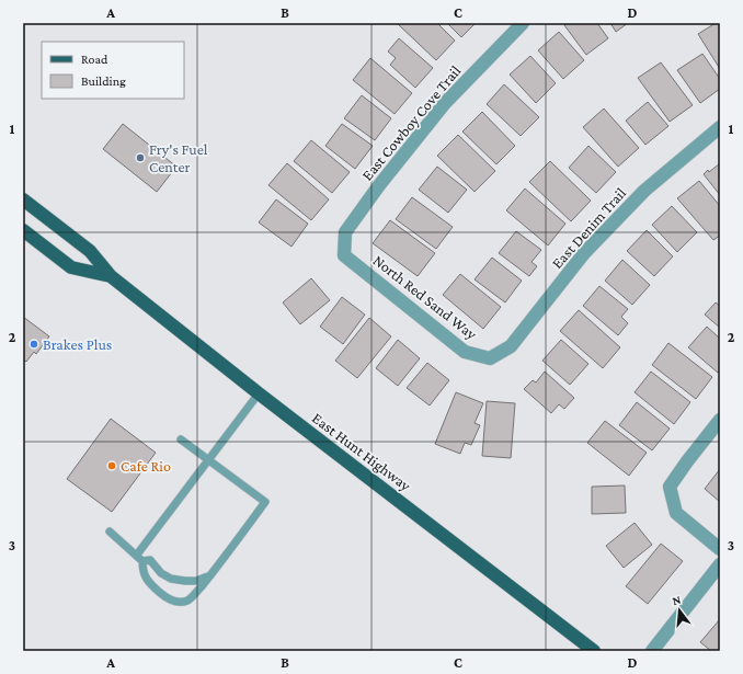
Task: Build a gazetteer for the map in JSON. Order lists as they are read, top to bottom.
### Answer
{
  "streets": {
    "main road": ["East Hunt Highway"],
    "street": ["East Cowboy Cove Trail", "East Denim Trail", "North Red Sand Way"]
  },
  "crossings": [
    ["East Cowboy Cove Trail", "North Red Sand Way"],
    ["East Denim Trail", "North Red Sand Way"]
  ],
  "places": ["Fry's Fuel Center", "Brakes Plus", "Cafe Rio"],
  "legend": ["Road", "Building"],
  "north": "top",
  "grid": {
    "columns": [
      "A",
      "B",
      "C",
      "D"
    ],
    "rows": ["1", "2", "3"]
  }
}
